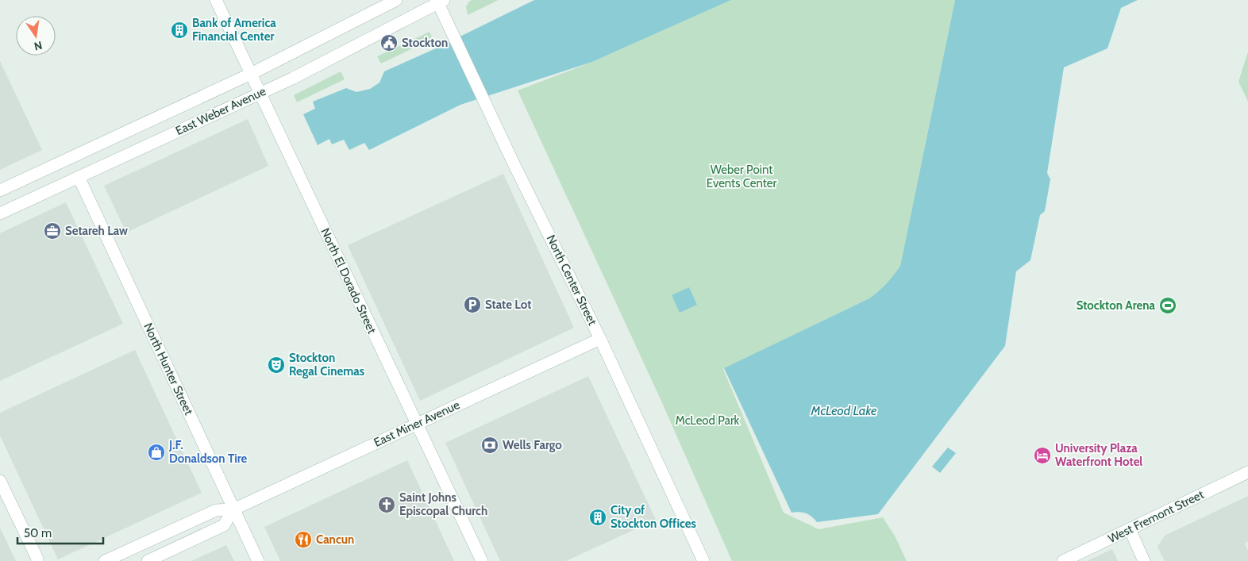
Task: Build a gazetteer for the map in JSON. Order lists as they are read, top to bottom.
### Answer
{
  "streets": {
    "main road": [
      "East Weber Avenue",
      "North Center Street",
      "North El Dorado Street",
      "North Hunter Street",
      "East Miner Avenue",
      "West Fremont Street"
    ]
  },
  "crossings": [
    ["East Weber Avenue", "North Center Street"],
    ["East Weber Avenue", "North El Dorado Street"],
    ["East Weber Avenue", "North Hunter Street"],
    ["North Center Street", "East Miner Avenue"],
    ["North El Dorado Street", "East Miner Avenue"],
    ["North Hunter Street", "East Miner Avenue"]
  ],
  "water": ["McLeod Lake"],
  "parks": ["Weber Point Events Center", "McLeod Park"],
  "places": {
    "building": ["Bank of America Financial Center", "City of Stockton Offices"],
    "public building": ["Stockton"],
    "office": ["Setareh Law"],
    "parking": ["State Lot"],
    "sports": ["Stockton Arena"],
    "theatre": ["Stockton Regal Cinemas"],
    "bank": ["Wells Fargo"],
    "shop": ["J.F. Donaldson Tire"],
    "hotel": ["University Plaza Waterfront Hotel"],
    "church": ["Saint Johns Episcopal Church"],
    "restaurant": ["Cancun"]
  },
  "scale_bar": "50 m",
  "north": "bottom"
}
